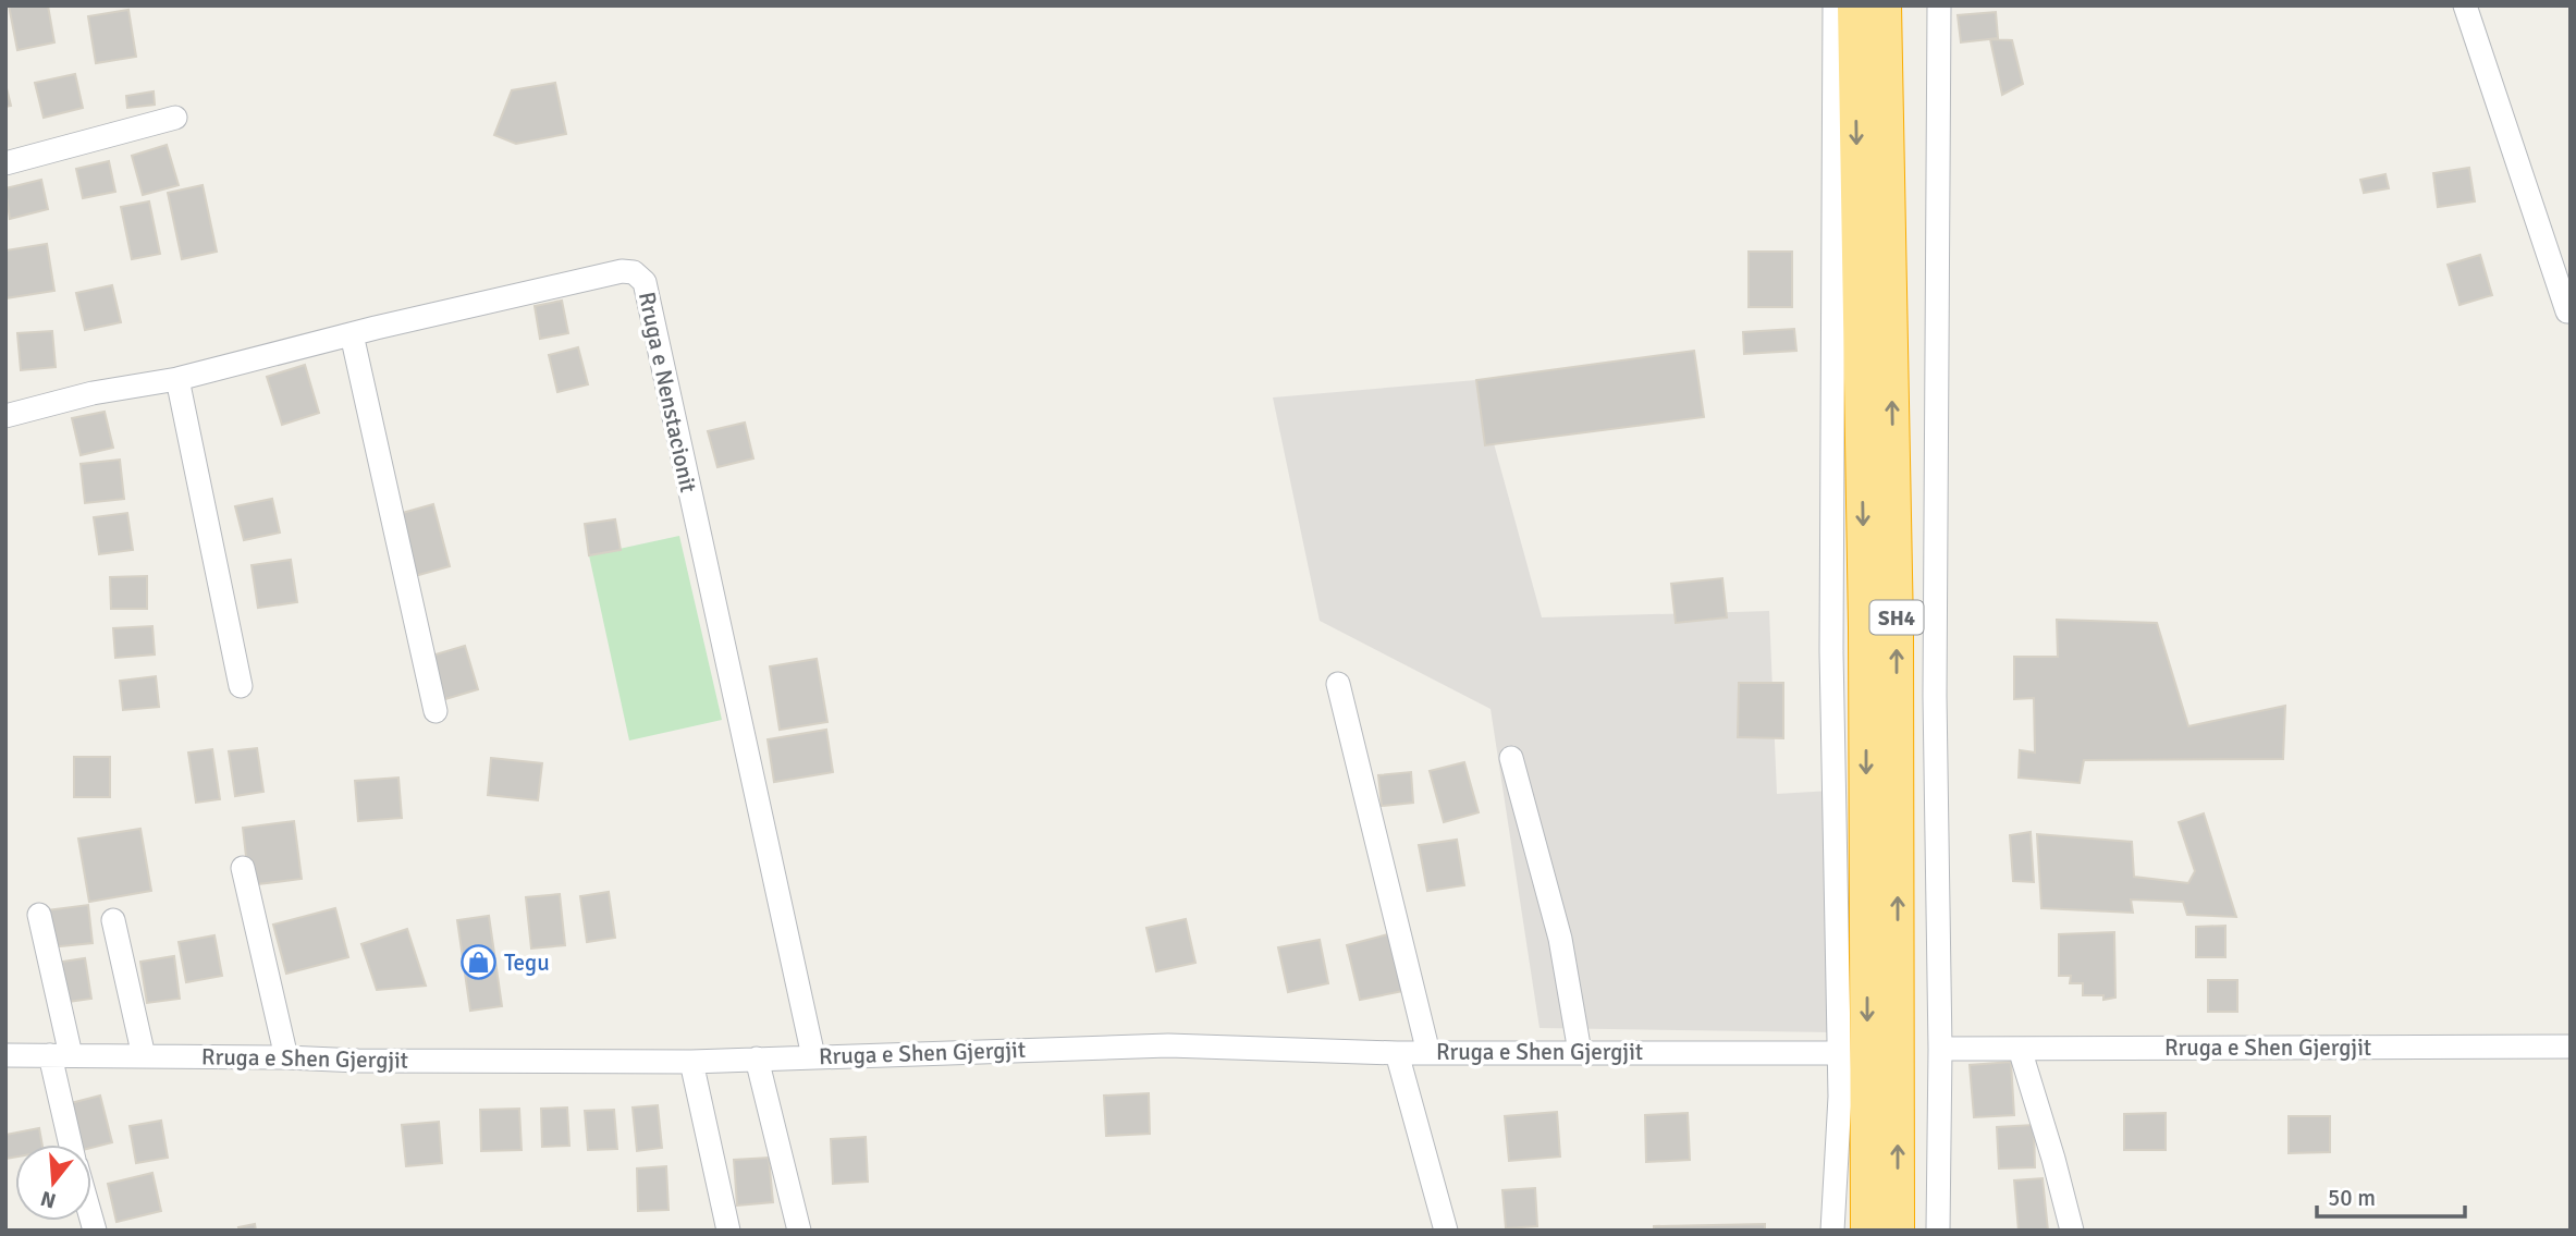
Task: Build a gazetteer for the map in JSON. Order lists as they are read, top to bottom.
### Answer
{
  "streets": {
    "highway": ["SH4"],
    "street": ["Rruga e Nenstacionit", "Rruga e Shen Gjergjit"]
  },
  "crossings": [
    ["Rruga e Nenstacionit", "Rruga e Shen Gjergjit"]
  ],
  "places": {
    "shop": ["Tegu"]
  },
  "scale_bar": "50 m",
  "north": "bottom"
}
